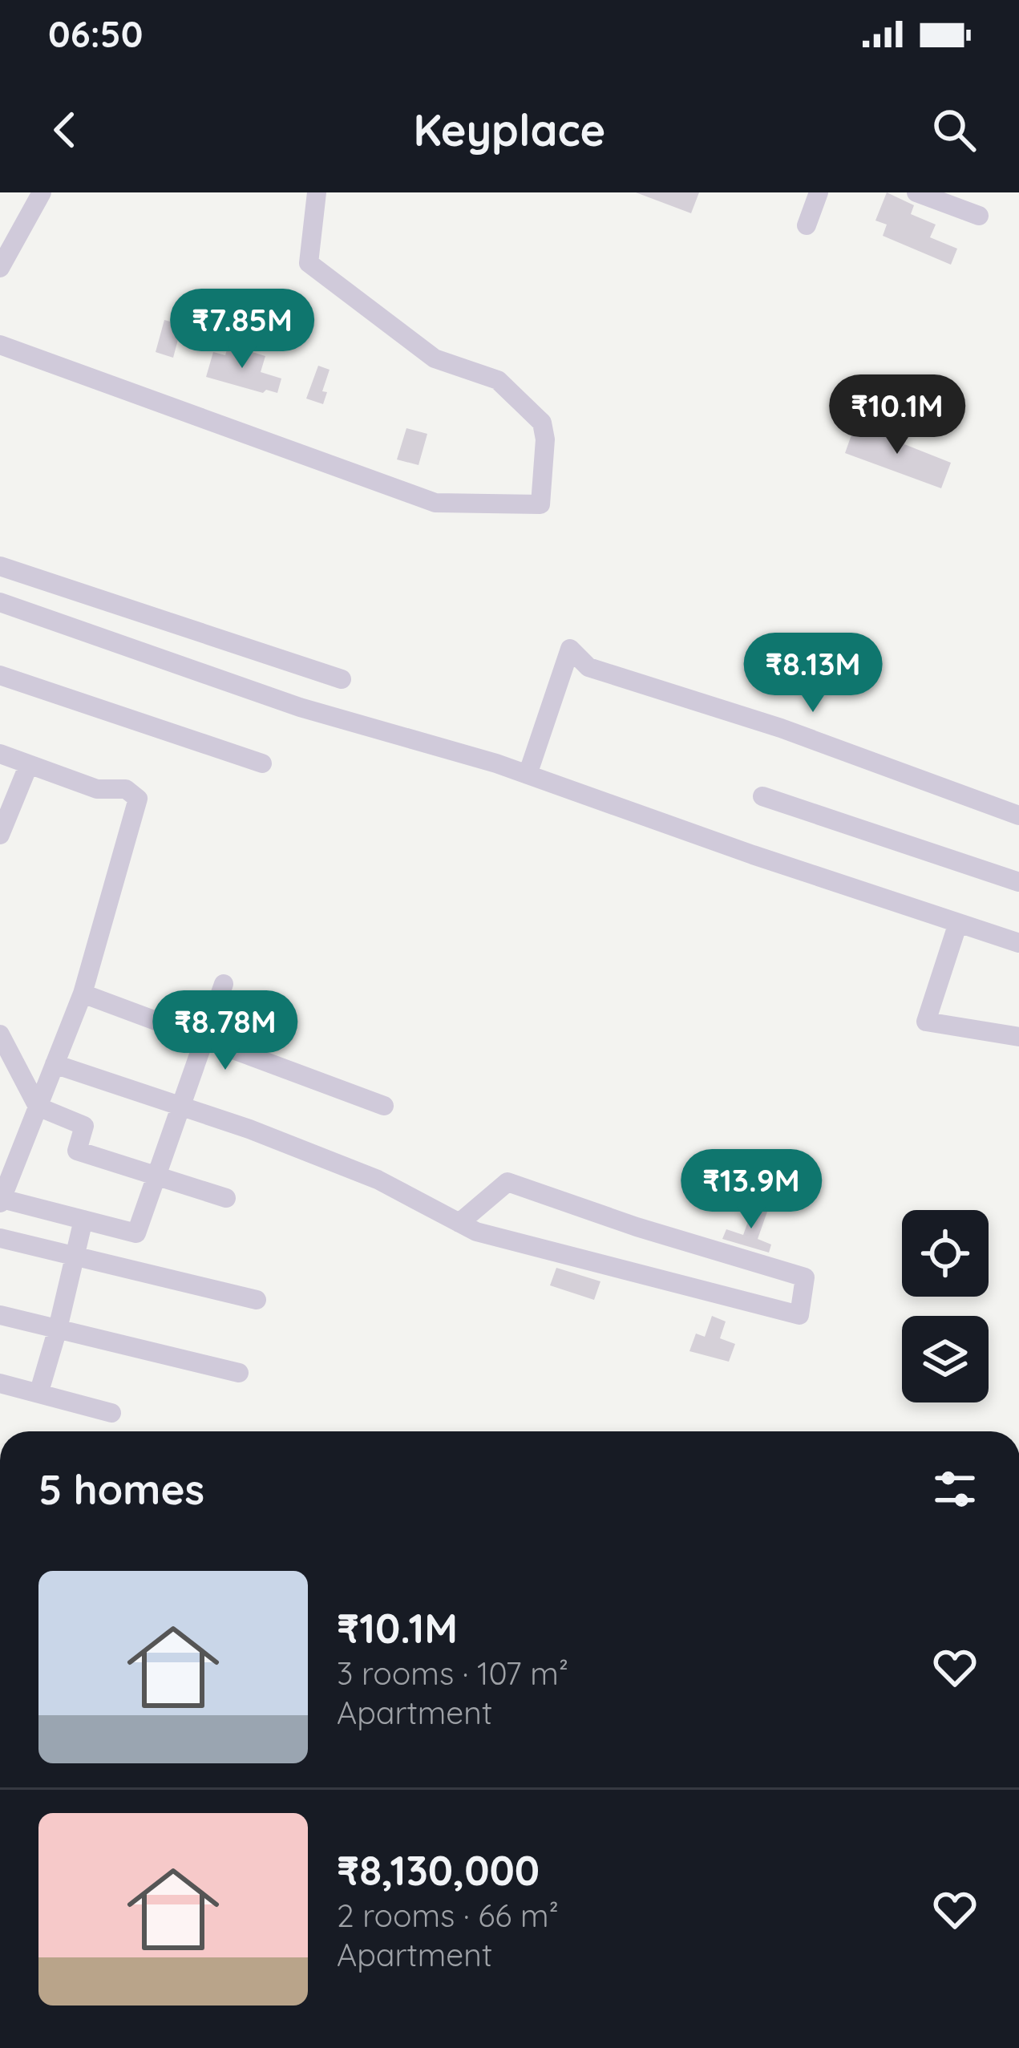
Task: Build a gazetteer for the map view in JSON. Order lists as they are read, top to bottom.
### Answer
{
  "page": {
    "status": "06:50",
    "header": "Keyplace",
    "price": [
      "₹7.85M",
      "₹10.1M",
      "₹8.13M",
      "₹8.78M",
      "₹13.9M"
    ],
    "heading": "5 homes",
    "list": [
      {
        "name": "₹10.1M",
        "note": "3 rooms · 107 m² · Apartment"
      },
      {
        "name": "₹8,130,000",
        "note": "2 rooms · 66 m² · Apartment"
      }
    ]
  }
}
